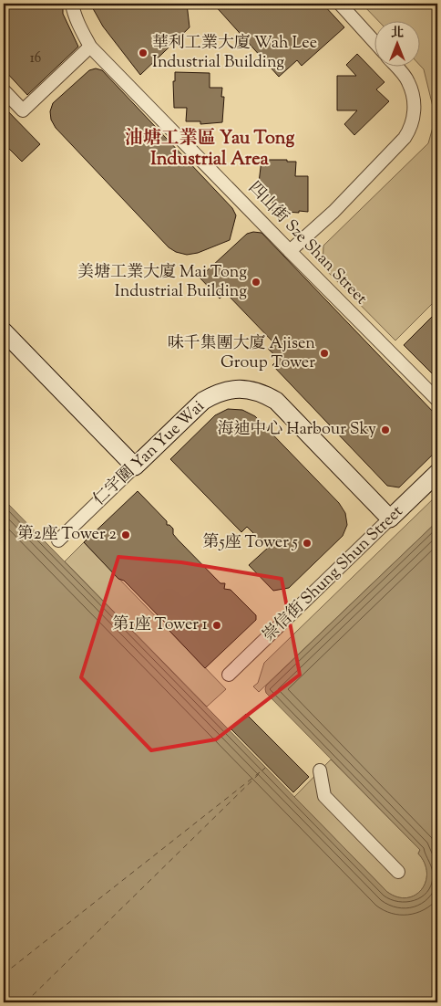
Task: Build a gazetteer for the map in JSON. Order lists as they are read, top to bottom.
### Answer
{
  "streets": {
    "street": ["四山街 Sze Shan Street", "仁宇圍 Yan Yue Wai", "崇信街 Shung Shun Street"]
  },
  "crossings": [
    ["仁宇圍 Yan Yue Wai", "崇信街 Shung Shun Street"]
  ],
  "districts": ["油塘工業區 Yau Tong Industrial Area"],
  "places": [
    "華利工業大廈 Wah Lee Industrial Building",
    "美塘工業大廈 Mai Tong Industrial Building",
    "味千集團大廈 Ajisen Group Tower",
    "海迪中心 Harbour Sky",
    "第2座 Tower 2",
    "第5座 Tower 5",
    "第1座 Tower 1"
  ],
  "house_numbers": ["16"],
  "north": "top"
}
